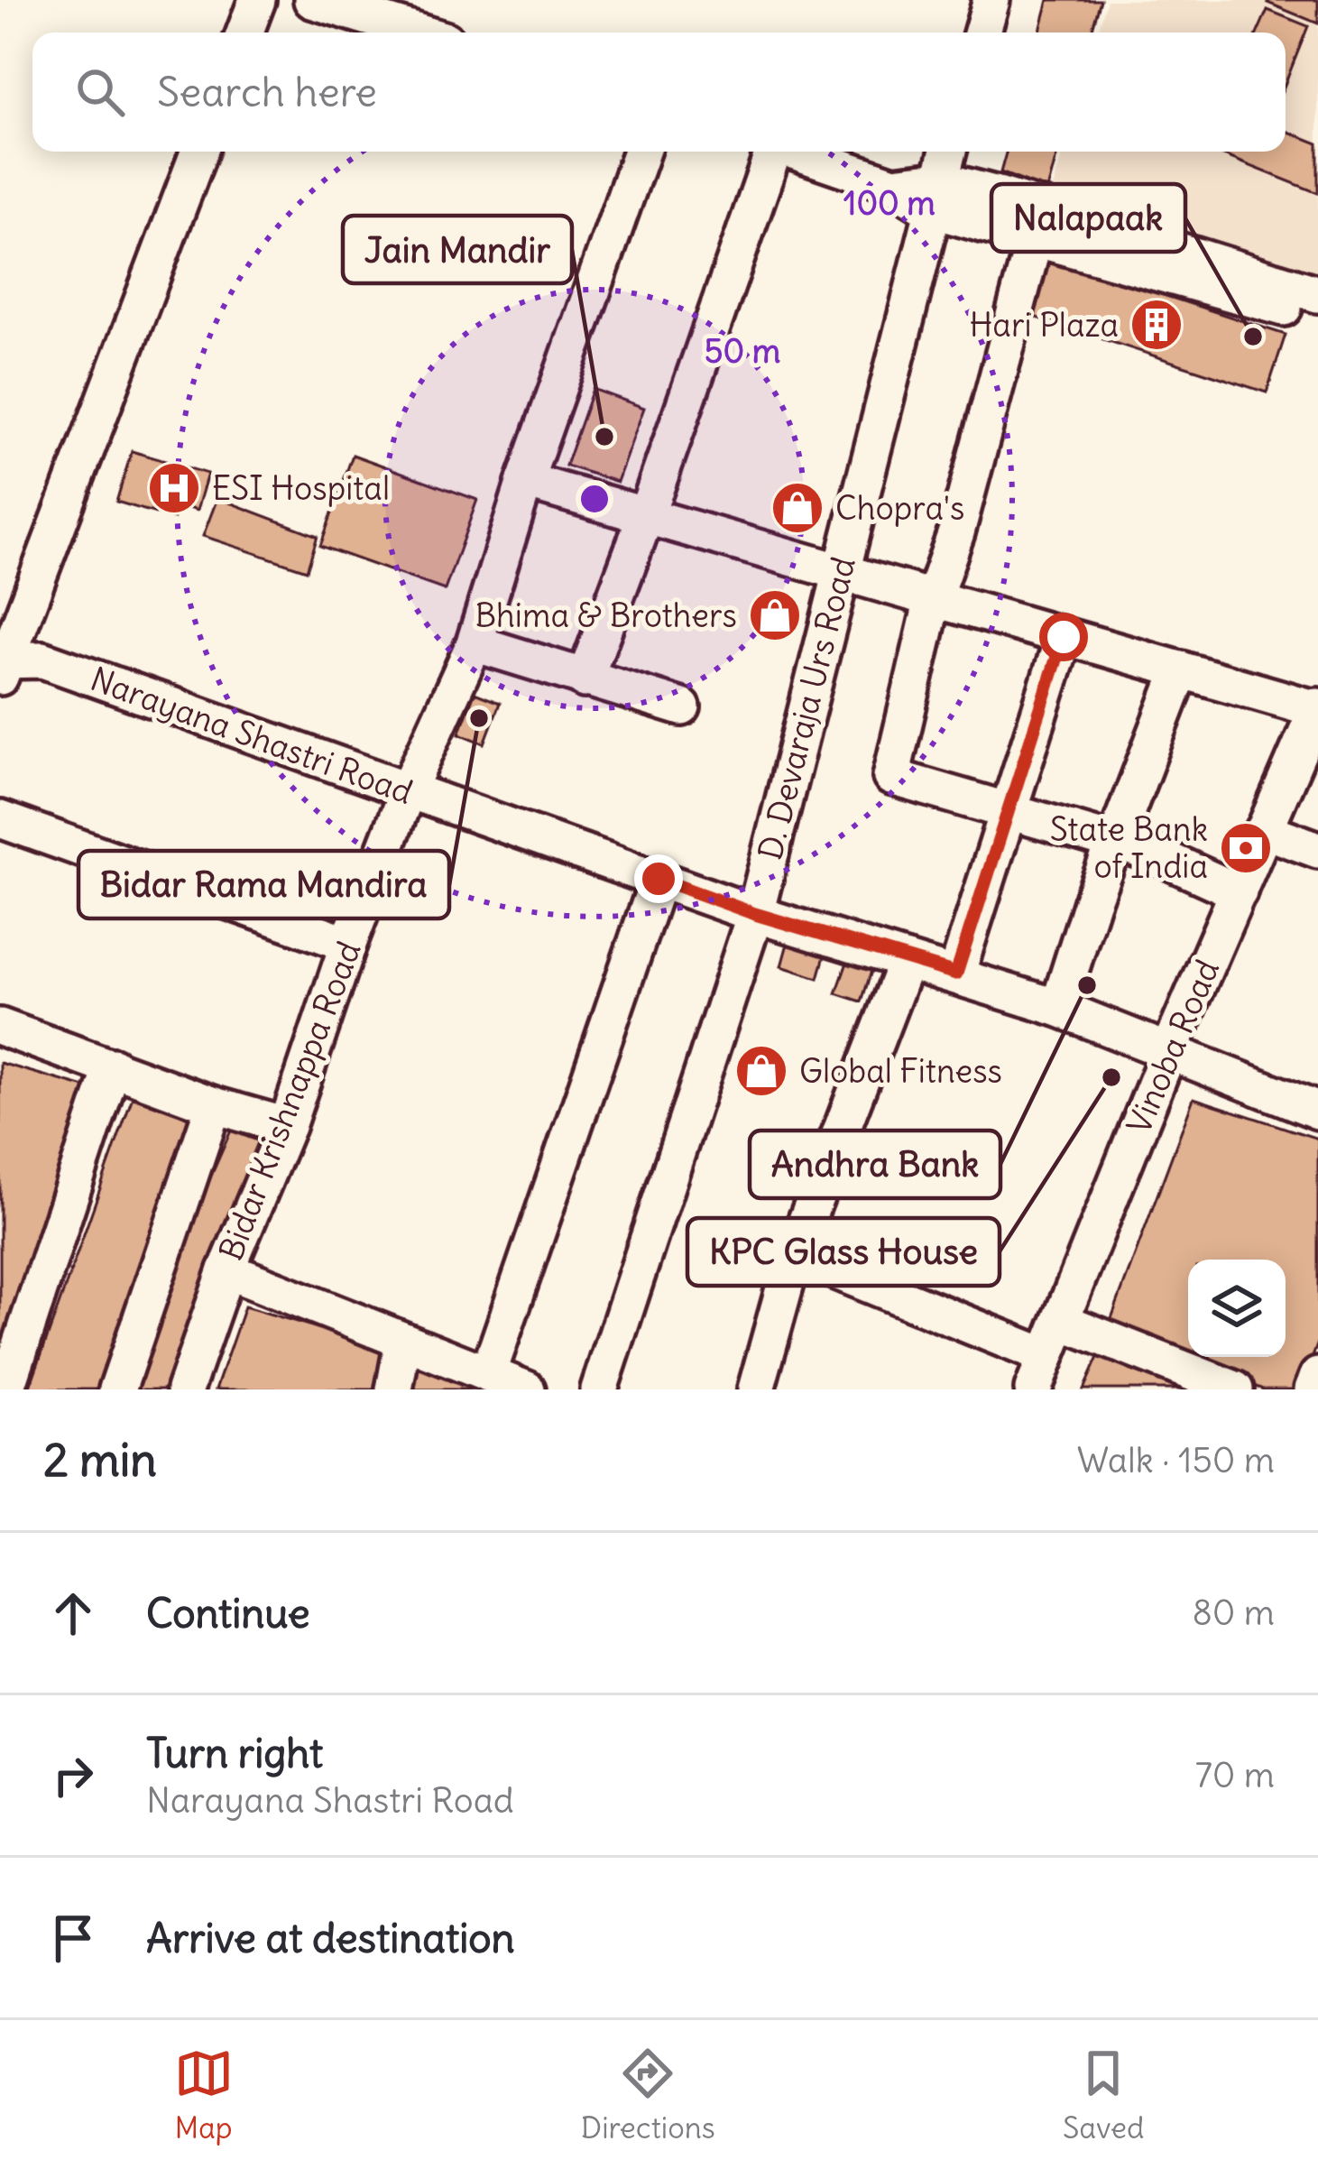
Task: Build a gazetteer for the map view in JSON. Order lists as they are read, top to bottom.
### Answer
{
  "streets": {
    "street": [
      "D. Devaraja Urs Road",
      "Narayana Shastri Road",
      "Vinoba Road",
      "Bidar Krishnappa Road"
    ]
  },
  "crossings": [
    ["D. Devaraja Urs Road", "Narayana Shastri Road"],
    ["Narayana Shastri Road", "Vinoba Road"],
    ["Narayana Shastri Road", "Bidar Krishnappa Road"]
  ],
  "places": {
    "building": ["Hari Plaza"],
    "other": [
      "Nalapaak",
      "Jain Mandir",
      "Bidar Rama Mandira",
      "Andhra Bank",
      "KPC Glass House"
    ],
    "hospital": ["ESI Hospital"],
    "shop": ["Chopra's", "Bhima & Brothers", "Global Fitness"],
    "bank": ["State Bank of India"]
  },
  "page": {
    "search": "Search here",
    "heading": ["2 min", "Walk · 150 m"],
    "list": [
      ["Continue", "80 m"],
      ["Turn right", "Narayana Shastri Road", "70 m"],
      "Arrive at destination"
    ],
    "nav": ["Map", "Directions", "Saved"]
  },
  "rings": ["100 m", "50 m"]
}
